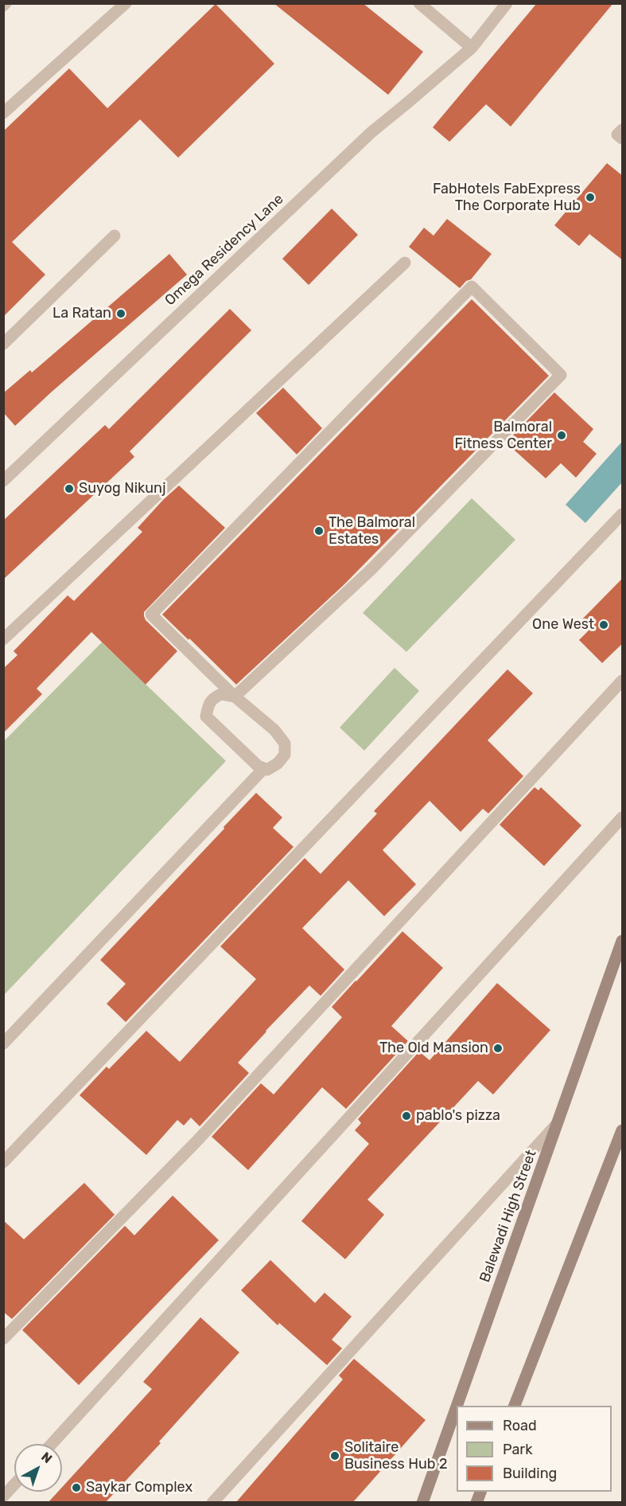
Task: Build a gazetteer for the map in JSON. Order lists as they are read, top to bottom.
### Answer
{
  "streets": {
    "street": ["Omega Residency Lane", "Balewadi High Street"]
  },
  "places": [
    "FabHotels FabExpress The Corporate Hub",
    "La Ratan",
    "Balmoral Fitness Center",
    "Suyog Nikunj",
    "The Balmoral Estates",
    "One West",
    "The Old Mansion",
    "pablo's pizza",
    "Solitaire Business Hub 2",
    "Saykar Complex"
  ],
  "legend": ["Road", "Park", "Building"],
  "north": "top right"
}
